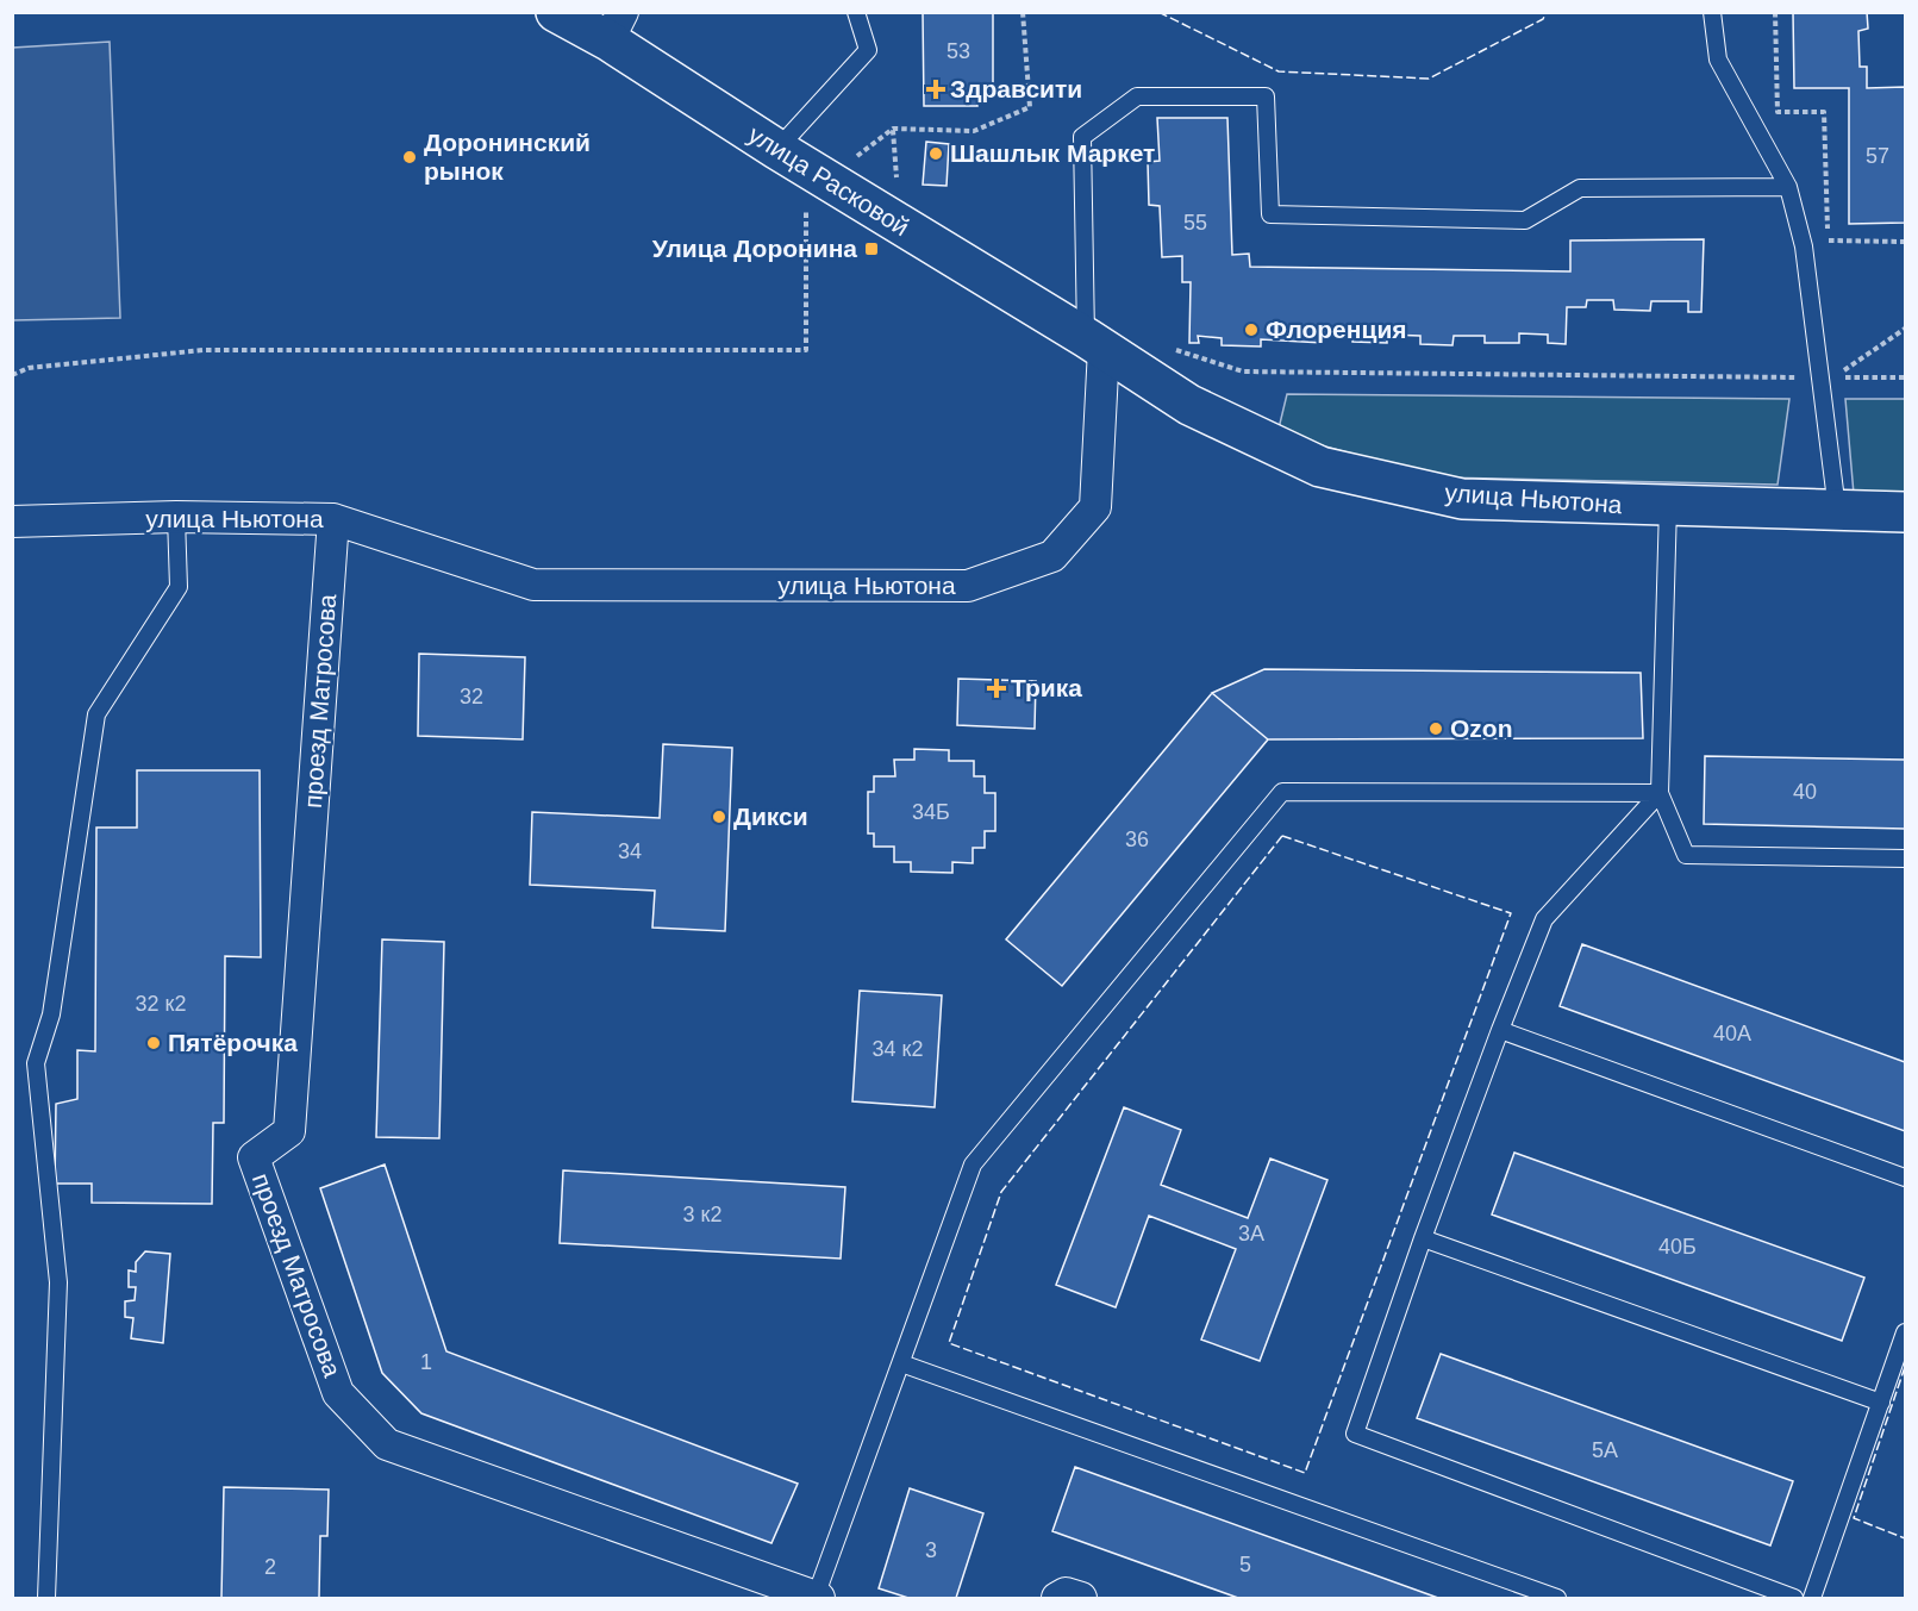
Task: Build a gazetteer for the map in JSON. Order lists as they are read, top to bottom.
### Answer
{
  "streets": {
    "main road": ["улица Расковой", "улица Ньютона"],
    "street": ["проезд Матросова"]
  },
  "crossings": [
    ["улица Расковой", "улица Ньютона"],
    ["улица Ньютона", "проезд Матросова"]
  ],
  "places": {
    "health": ["Здравсити", "Трика"],
    "other": [
      "Шашлык Маркет",
      "Доронинский рынок",
      "Флоренция",
      "Ozon",
      "Дикси",
      "Пятёрочка"
    ],
    "transit": ["Улица Доронина"]
  },
  "house_numbers": [
    "53",
    "57",
    "55",
    "32",
    "40",
    "34Б",
    "36",
    "34",
    "32 к2",
    "40А",
    "34 к2",
    "3 к2",
    "3А",
    "40Б",
    "1",
    "5А",
    "3",
    "5",
    "2"
  ]
}
